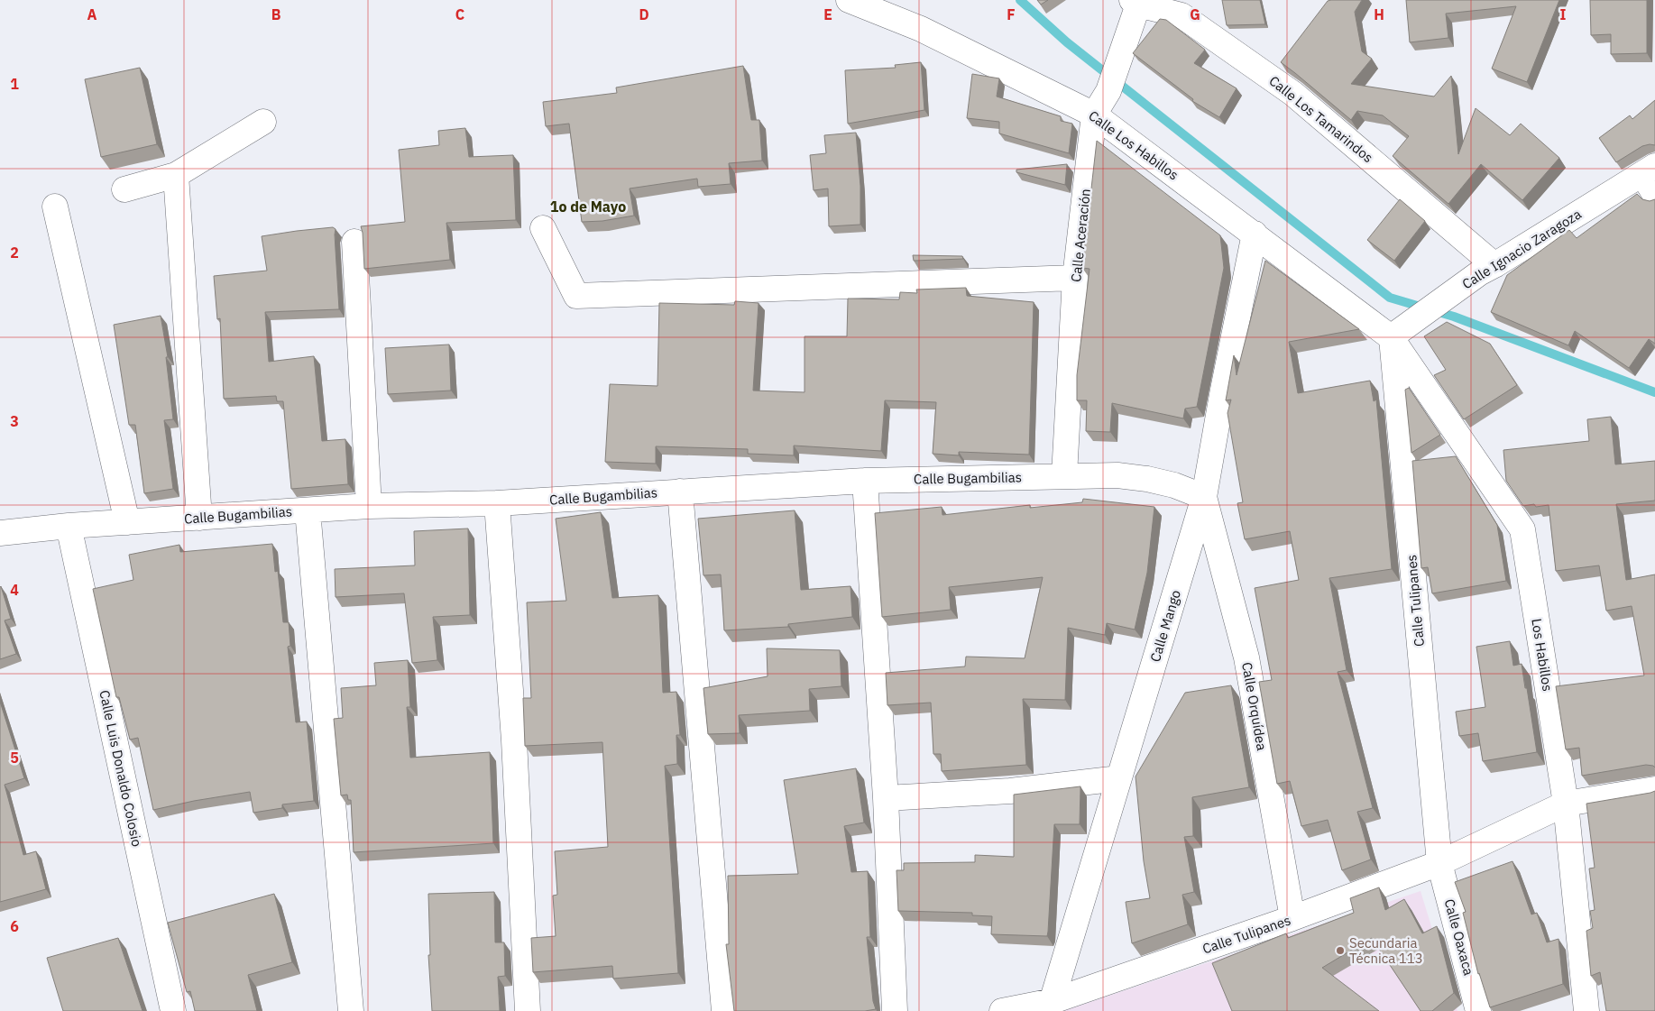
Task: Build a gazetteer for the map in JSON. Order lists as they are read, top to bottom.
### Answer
{
  "streets": {
    "street": [
      "Calle Los Tamarindos",
      "Calle Los Habillos",
      "Calle Aceración",
      "Calle Ignacio Zaragoza",
      "Calle Bugambilias",
      "Calle Tulipanes",
      "Calle Mango",
      "Los Habillos",
      "Calle Orquídea",
      "Calle Luis Donaldo Colosio",
      "Calle Oaxaca"
    ]
  },
  "crossings": [
    ["Calle Los Tamarindos", "Calle Aceración"],
    ["Calle Los Tamarindos", "Calle Ignacio Zaragoza"],
    ["Calle Los Habillos", "Calle Aceración"],
    ["Calle Los Habillos", "Calle Ignacio Zaragoza"],
    ["Calle Los Habillos", "Calle Tulipanes"],
    ["Calle Los Habillos", "Calle Mango"],
    ["Calle Los Habillos", "Los Habillos"],
    ["Calle Aceración", "Calle Bugambilias"],
    ["Calle Ignacio Zaragoza", "Calle Tulipanes"],
    ["Calle Ignacio Zaragoza", "Los Habillos"],
    ["Calle Bugambilias", "Calle Mango"],
    ["Calle Bugambilias", "Calle Orquídea"],
    ["Calle Bugambilias", "Calle Luis Donaldo Colosio"],
    ["Calle Tulipanes", "Calle Mango"],
    ["Calle Tulipanes", "Los Habillos"],
    ["Calle Tulipanes", "Calle Orquídea"],
    ["Calle Tulipanes", "Calle Oaxaca"],
    ["Calle Mango", "Calle Orquídea"]
  ],
  "districts": ["1o de Mayo"],
  "places": ["Secundaria Técnica 113"],
  "grid": {
    "columns": [
      "A",
      "B",
      "C",
      "D",
      "E",
      "F",
      "G",
      "H",
      "I"
    ],
    "rows": [
      "1",
      "2",
      "3",
      "4",
      "5",
      "6"
    ]
  }
}
